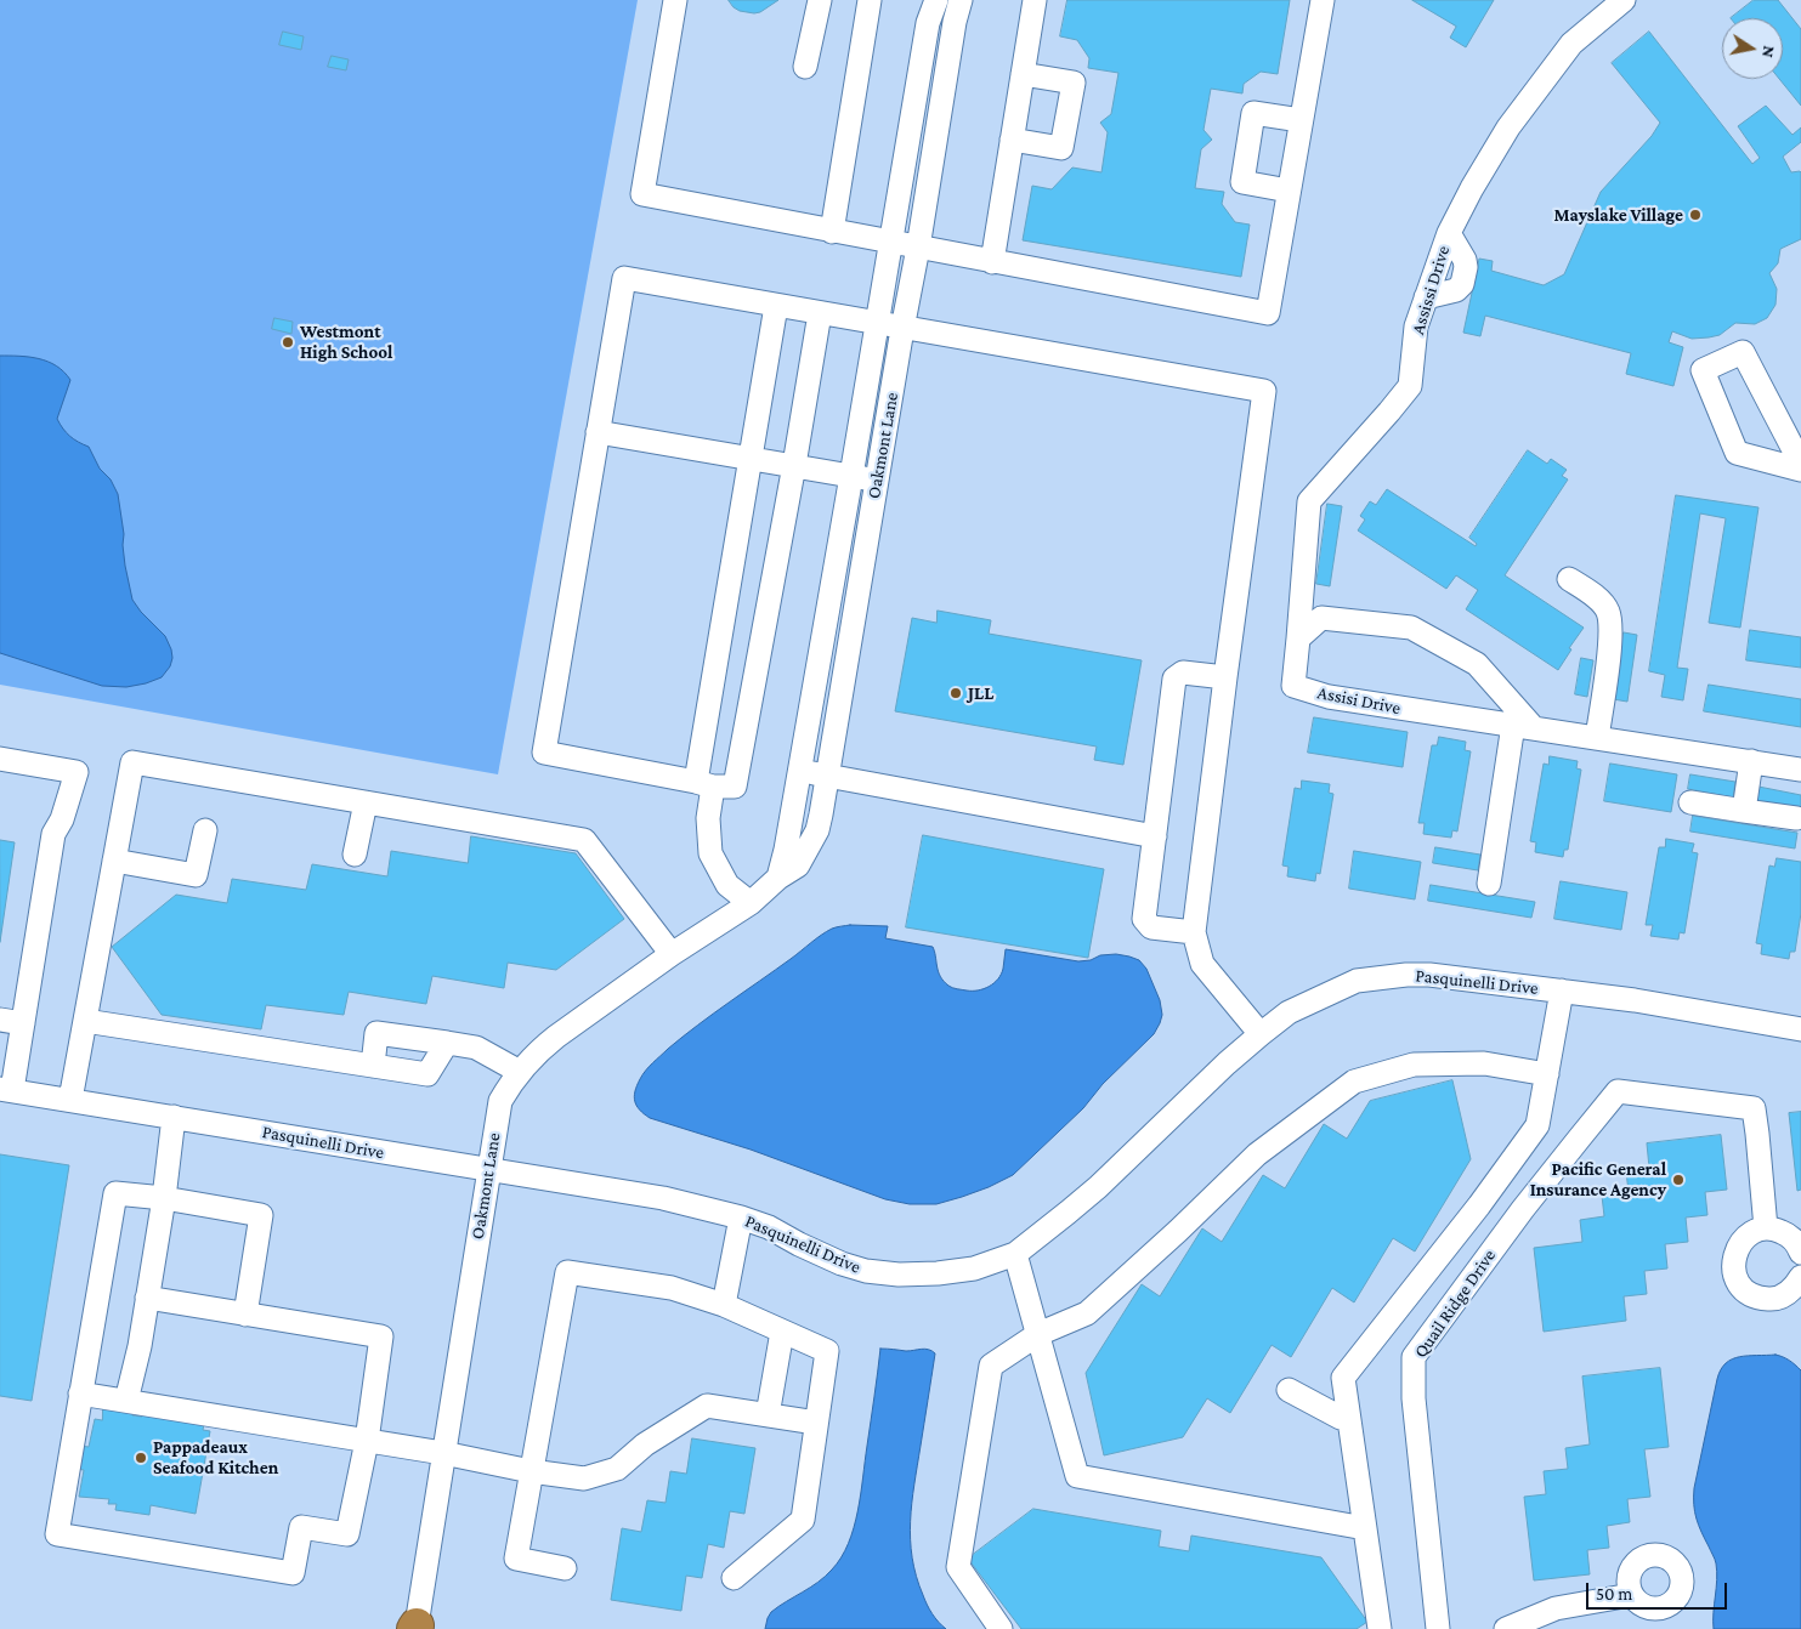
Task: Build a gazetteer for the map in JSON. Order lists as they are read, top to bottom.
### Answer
{
  "streets": {
    "street": [
      "Assissi Drive",
      "Oakmont Lane",
      "Assisi Drive",
      "Pasquinelli Drive",
      "Quail Ridge Drive"
    ]
  },
  "crossings": [
    ["Assissi Drive", "Assisi Drive"],
    ["Oakmont Lane", "Pasquinelli Drive"]
  ],
  "places": [
    "Mayslake Village",
    "Westmont High School",
    "JLL",
    "Pacific General Insurance Agency",
    "Pappadeaux Seafood Kitchen"
  ],
  "scale_bar": "50 m",
  "north": "right"
}
